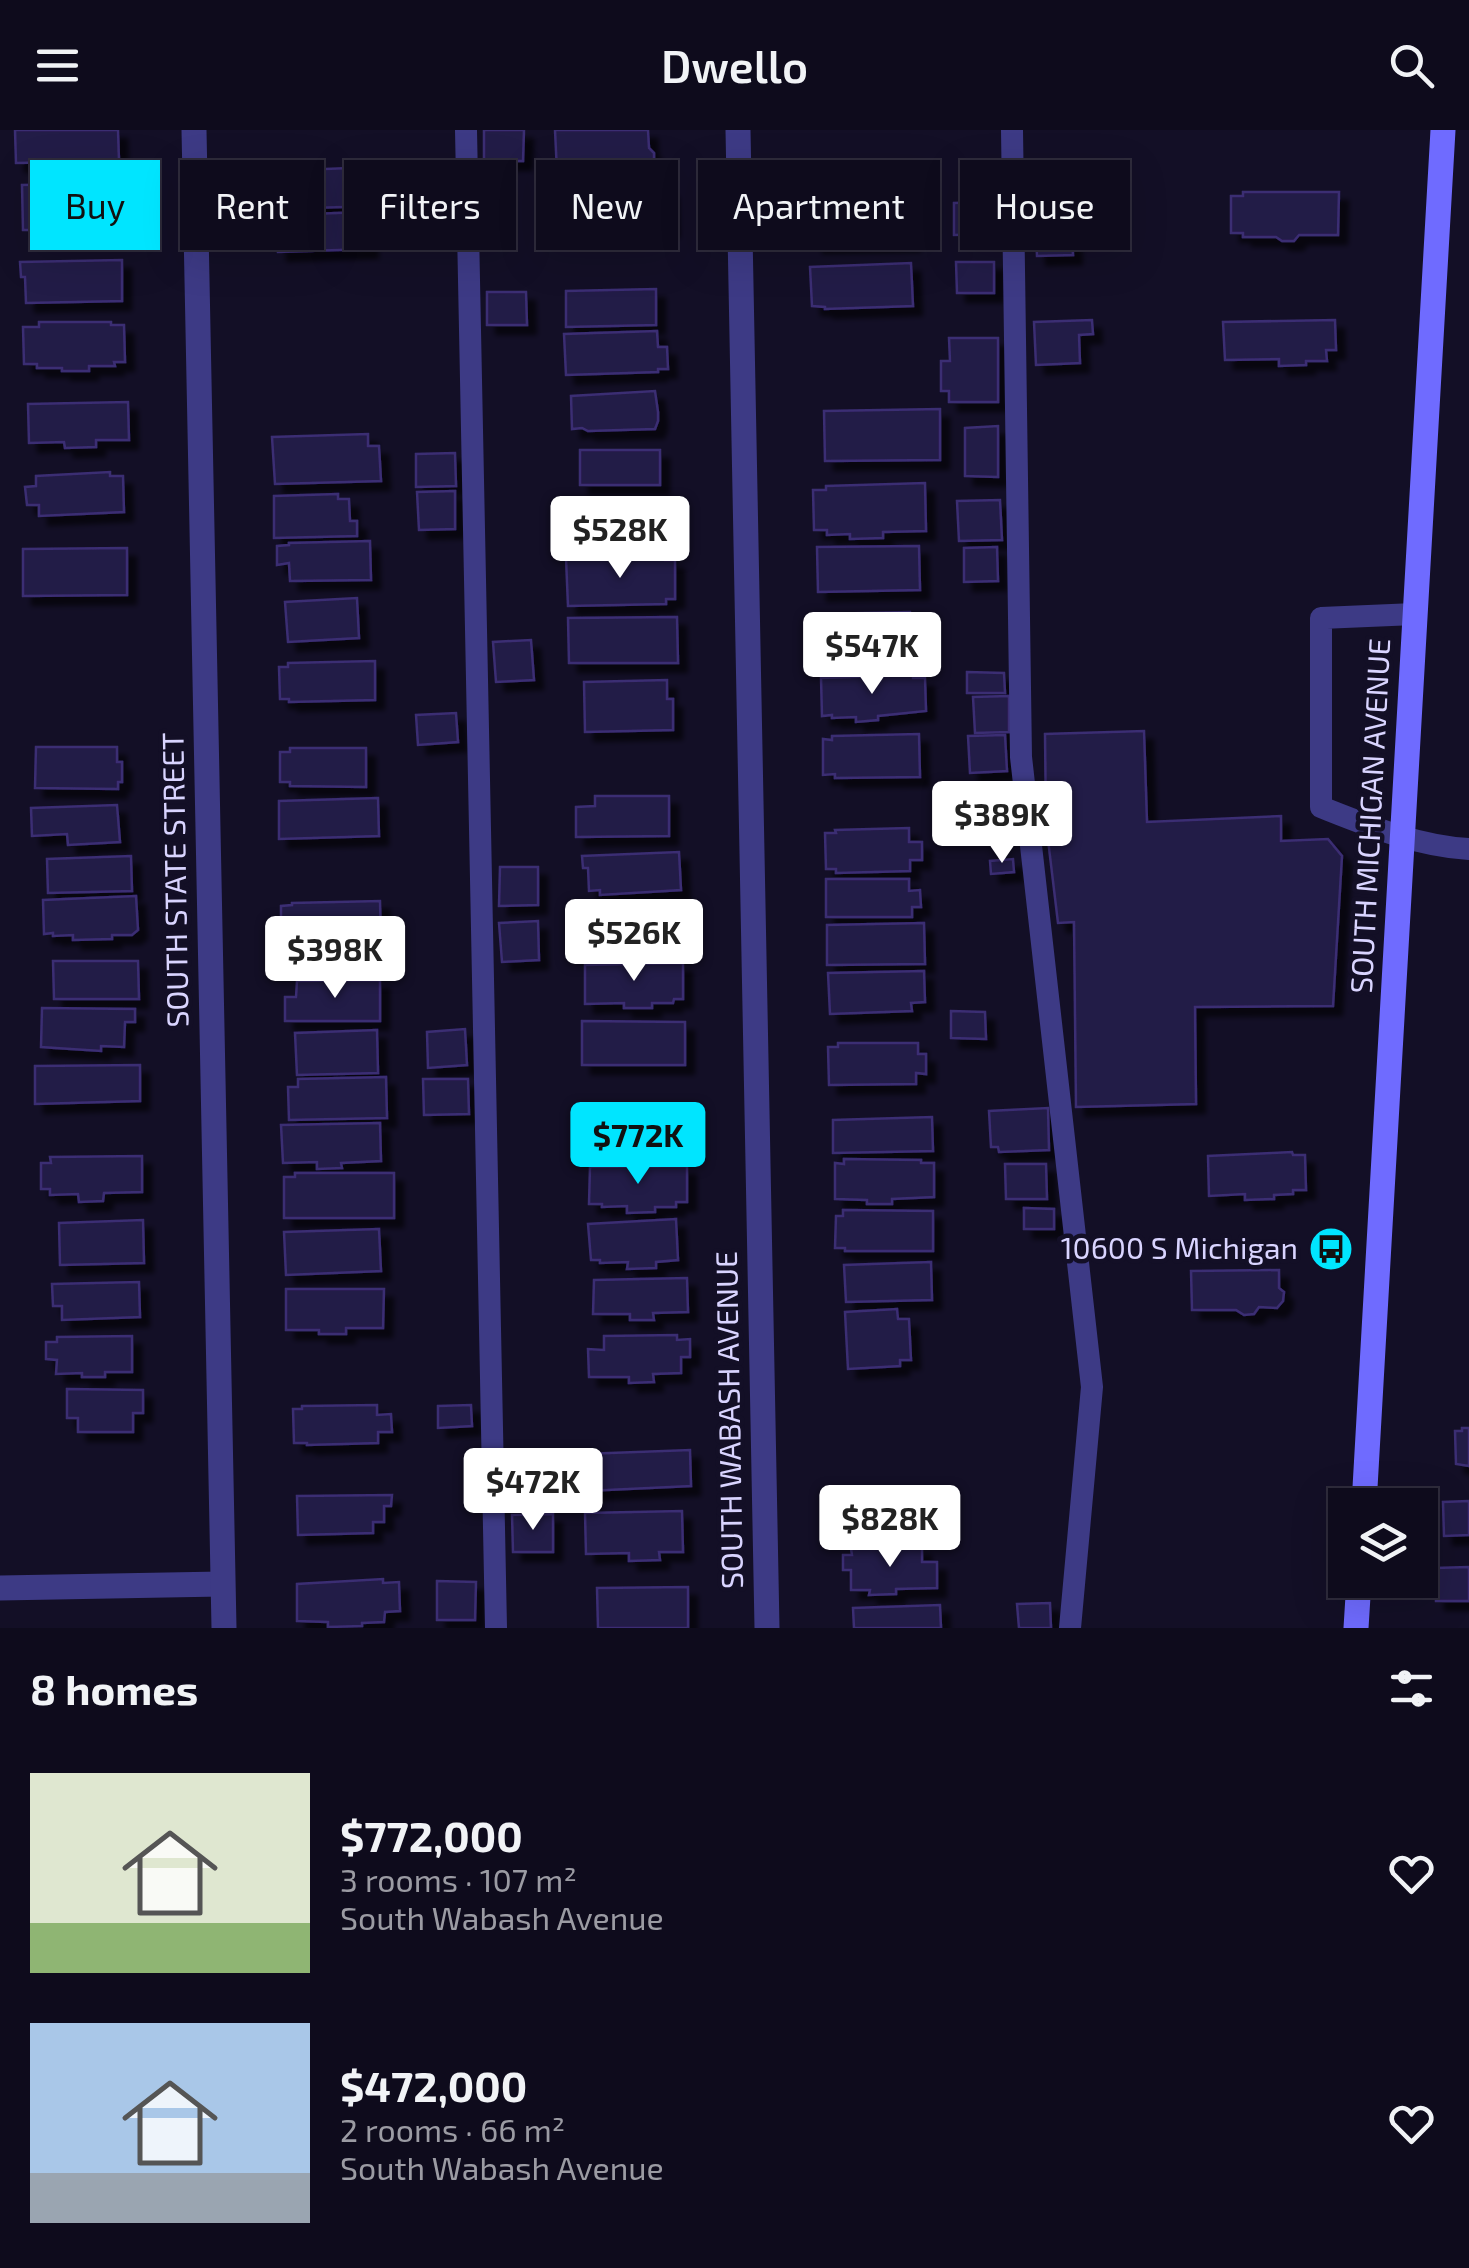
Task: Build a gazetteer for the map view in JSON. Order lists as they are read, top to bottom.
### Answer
{
  "streets": {
    "main road": ["SOUTH MICHIGAN AVENUE"],
    "street": ["SOUTH STATE STREET", "SOUTH WABASH AVENUE"]
  },
  "places": {
    "bus stop": ["10600 S Michigan"]
  },
  "page": {
    "header": "Dwello",
    "chip": [
      "Buy",
      "Rent",
      "Filters",
      "New",
      "Apartment",
      "House"
    ],
    "price": [
      "$528K",
      "$547K",
      "$389K",
      "$526K",
      "$398K",
      "$772K",
      "$472K",
      "$828K"
    ],
    "heading": "8 homes",
    "list": [
      {
        "name": "$772,000",
        "note": "3 rooms · 107 m² · South Wabash Avenue"
      },
      {
        "name": "$472,000",
        "note": "2 rooms · 66 m² · South Wabash Avenue"
      }
    ]
  }
}
